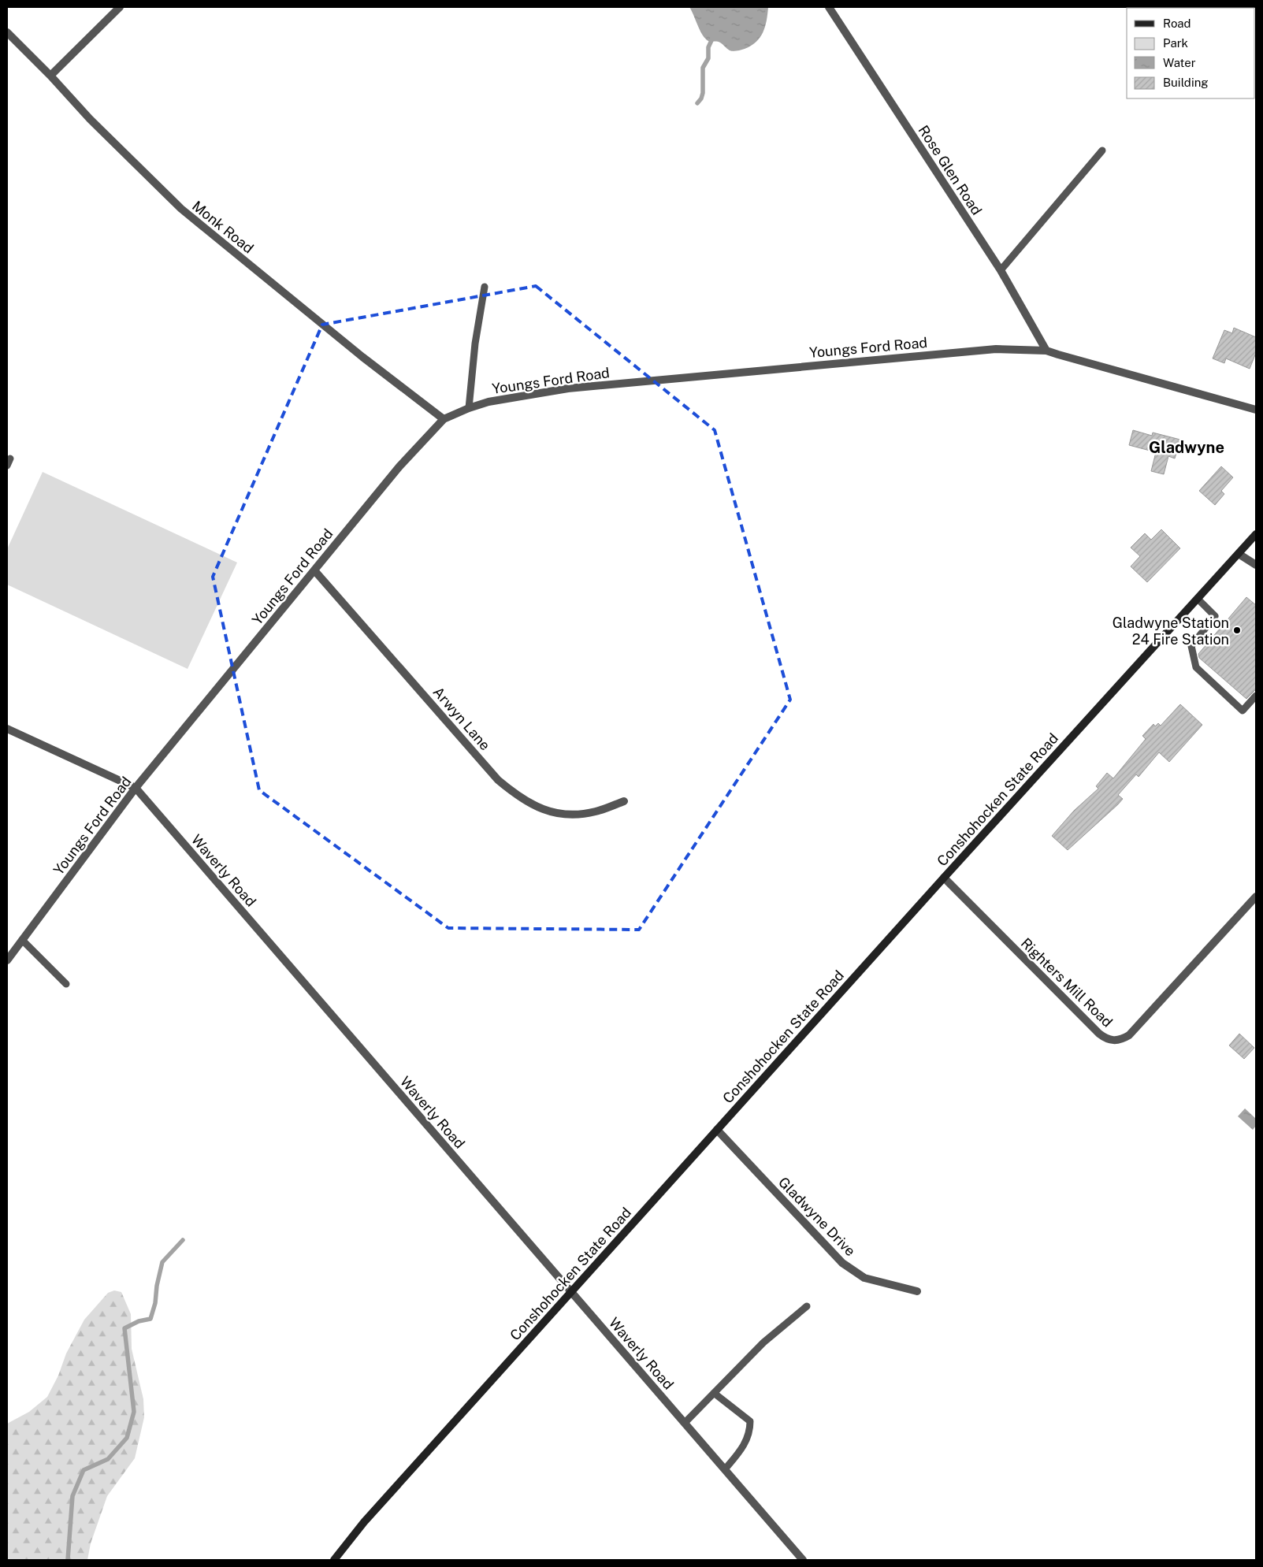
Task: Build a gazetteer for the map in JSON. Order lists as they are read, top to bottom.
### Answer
{
  "streets": {
    "main road": ["Conshohocken State Road"],
    "street": [
      "Rose Glen Road",
      "Monk Road",
      "Youngs Ford Road",
      "Arwyn Lane",
      "Waverly Road",
      "Righters Mill Road",
      "Gladwyne Drive"
    ]
  },
  "crossings": [
    ["Rose Glen Road", "Youngs Ford Road"],
    ["Monk Road", "Youngs Ford Road"],
    ["Youngs Ford Road", "Arwyn Lane"],
    ["Youngs Ford Road", "Waverly Road"],
    ["Conshohocken State Road", "Waverly Road"],
    ["Conshohocken State Road", "Righters Mill Road"],
    ["Conshohocken State Road", "Gladwyne Drive"]
  ],
  "districts": ["Gladwyne"],
  "places": ["Gladwyne Station 24 Fire Station"],
  "legend": [
    "Road",
    "Park",
    "Water",
    "Building"
  ]
}
